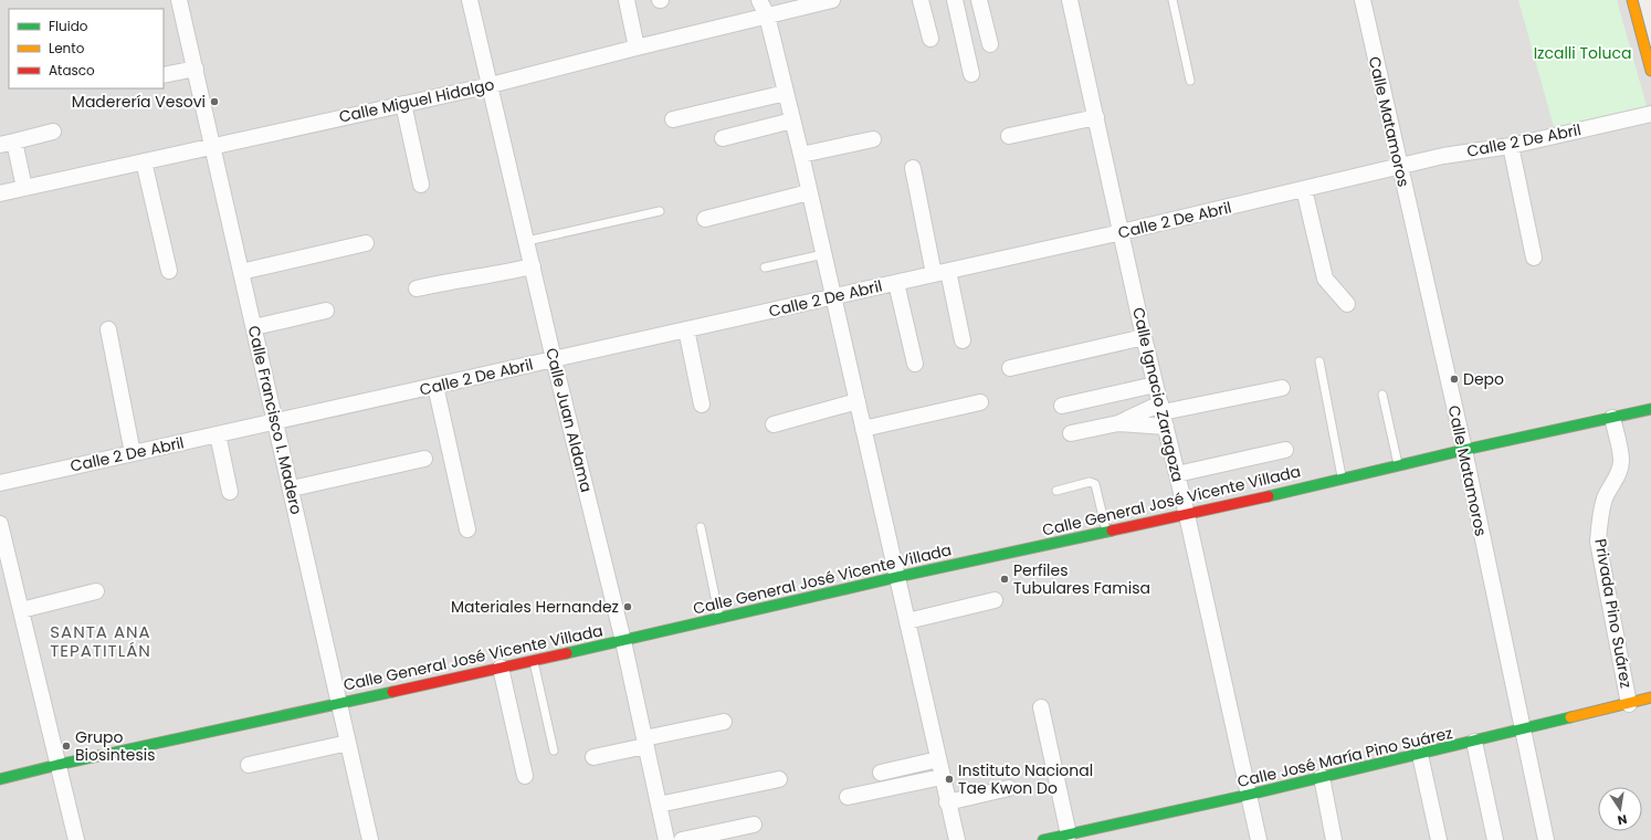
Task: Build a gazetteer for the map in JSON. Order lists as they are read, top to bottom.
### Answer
{
  "streets": {
    "main road": ["Calle General José Vicente Villada", "Calle José María Pino Suárez"],
    "street": [
      "Calle Miguel Hidalgo",
      "Calle Matamoros",
      "Calle 2 De Abril",
      "Calle Ignacio Zaragoza",
      "Calle Francisco I. Madero",
      "Calle Juan Aldama",
      "Privada Pino Suárez"
    ]
  },
  "crossings": [
    ["Calle Miguel Hidalgo", "Calle Francisco I. Madero"],
    ["Calle Miguel Hidalgo", "Calle Juan Aldama"],
    ["Calle Matamoros", "Calle 2 De Abril"],
    ["Calle Matamoros", "Calle General José Vicente Villada"],
    ["Calle Matamoros", "Calle José María Pino Suárez"],
    ["Calle 2 De Abril", "Calle Ignacio Zaragoza"],
    ["Calle 2 De Abril", "Calle Francisco I. Madero"],
    ["Calle 2 De Abril", "Calle Juan Aldama"],
    ["Calle Ignacio Zaragoza", "Calle General José Vicente Villada"],
    ["Calle Ignacio Zaragoza", "Calle José María Pino Suárez"],
    ["Calle Francisco I. Madero", "Calle General José Vicente Villada"],
    ["Calle Juan Aldama", "Calle General José Vicente Villada"],
    ["Calle General José Vicente Villada", "Privada Pino Suárez"],
    ["Privada Pino Suárez", "Calle José María Pino Suárez"]
  ],
  "districts": ["SANTA ANA TEPATITLÁN"],
  "parks": ["Izcalli Toluca"],
  "places": [
    "Maderería Vesovi",
    "Depo",
    "Perfiles Tubulares Famisa",
    "Materiales Hernandez",
    "Grupo Biosintesis",
    "Instituto Nacional Tae Kwon Do"
  ],
  "legend": ["Fluido", "Lento", "Atasco"],
  "north": "bottom"
}
